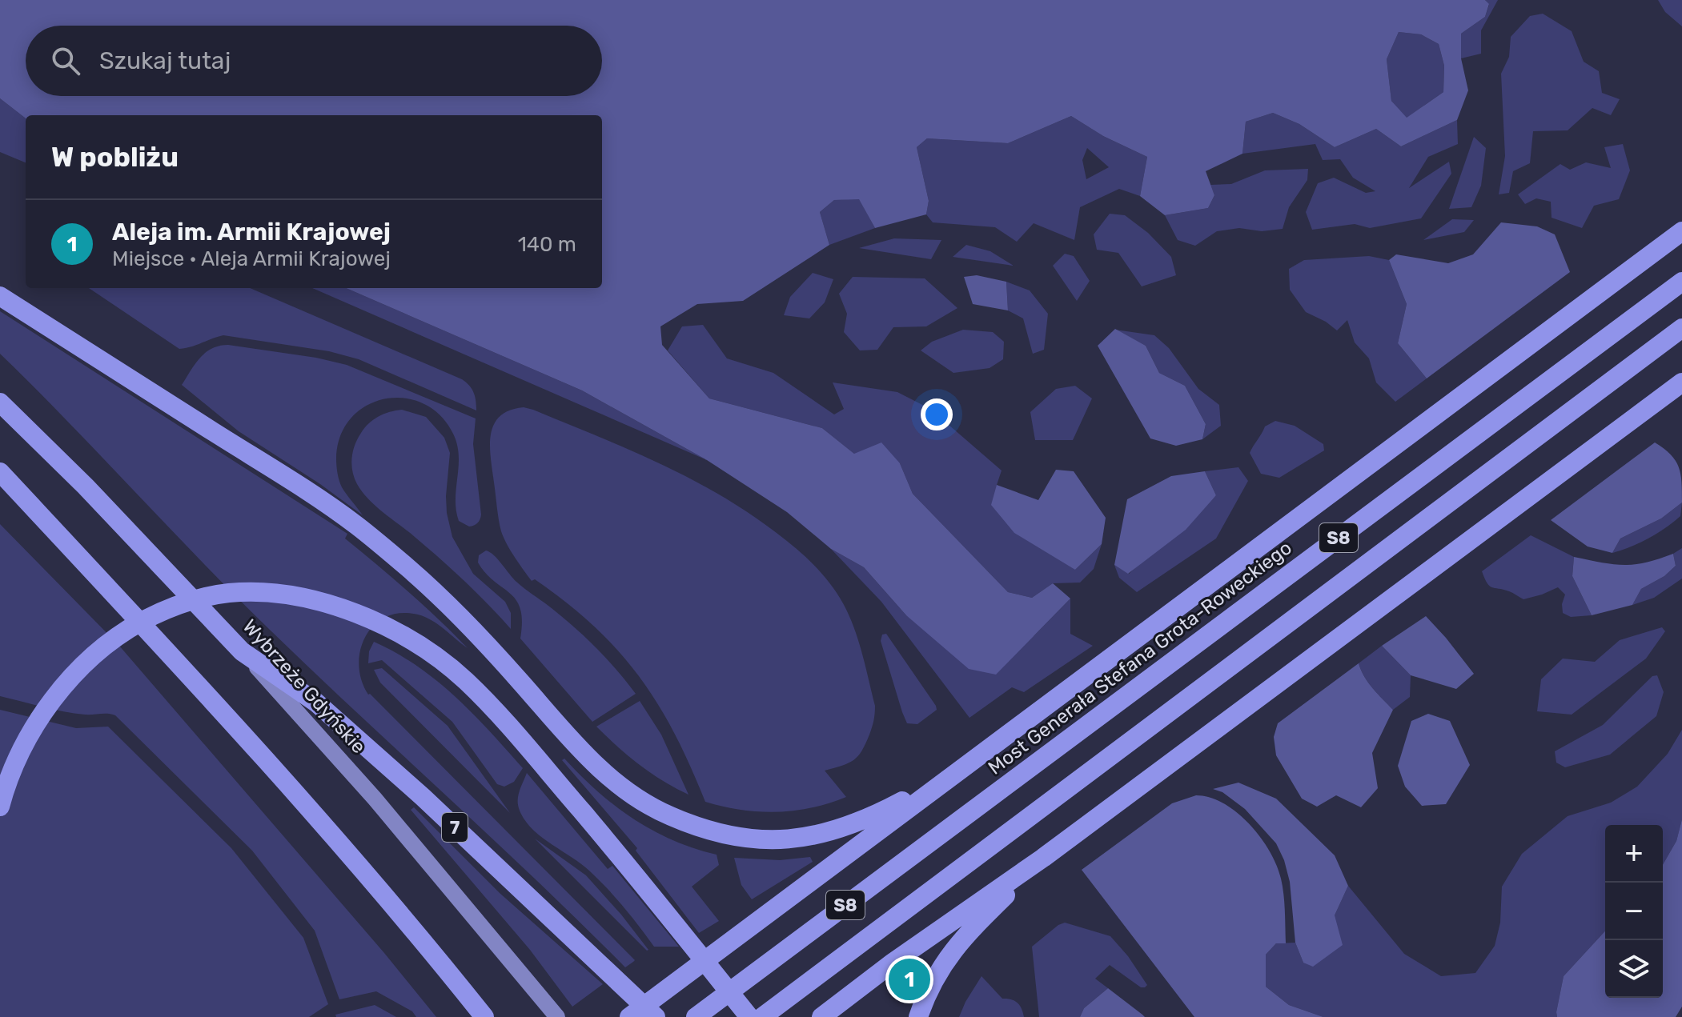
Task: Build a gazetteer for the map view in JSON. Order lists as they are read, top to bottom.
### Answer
{
  "streets": {
    "highway": [
      "S8",
      "Most Generała Stefana Grota-Roweckiego",
      "Wybrzeże Gdyńskie",
      "7"
    ]
  },
  "crossings": [
    ["Wybrzeże Gdyńskie", "7"]
  ],
  "page": {
    "search": "Szukaj tutaj",
    "heading": "W pobliżu",
    "list": [
      {
        "mark": "1",
        "name": "Aleja im. Armii Krajowej",
        "note": "Miejsce · Aleja Armii Krajowej",
        "value": "140 m"
      }
    ],
    "map_buttons": ["+", "−"],
    "pins": "1"
  }
}
